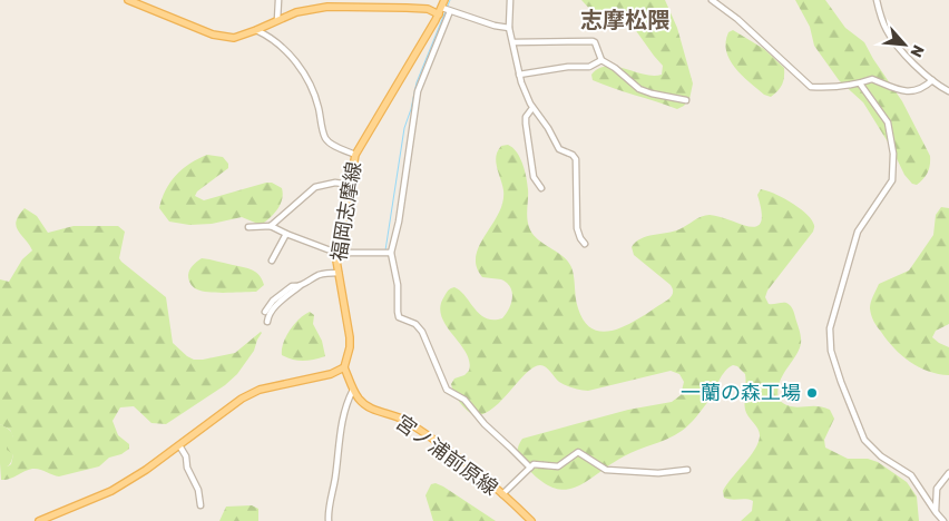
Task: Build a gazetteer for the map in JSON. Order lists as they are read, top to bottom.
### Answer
{
  "streets": {
    "main road": ["福岡志摩線", "宮ノ浦前原線"]
  },
  "crossings": [
    ["福岡志摩線", "宮ノ浦前原線"]
  ],
  "districts": ["志摩松隈"],
  "places": ["一蘭の森工場"],
  "north": "bottom right"
}
